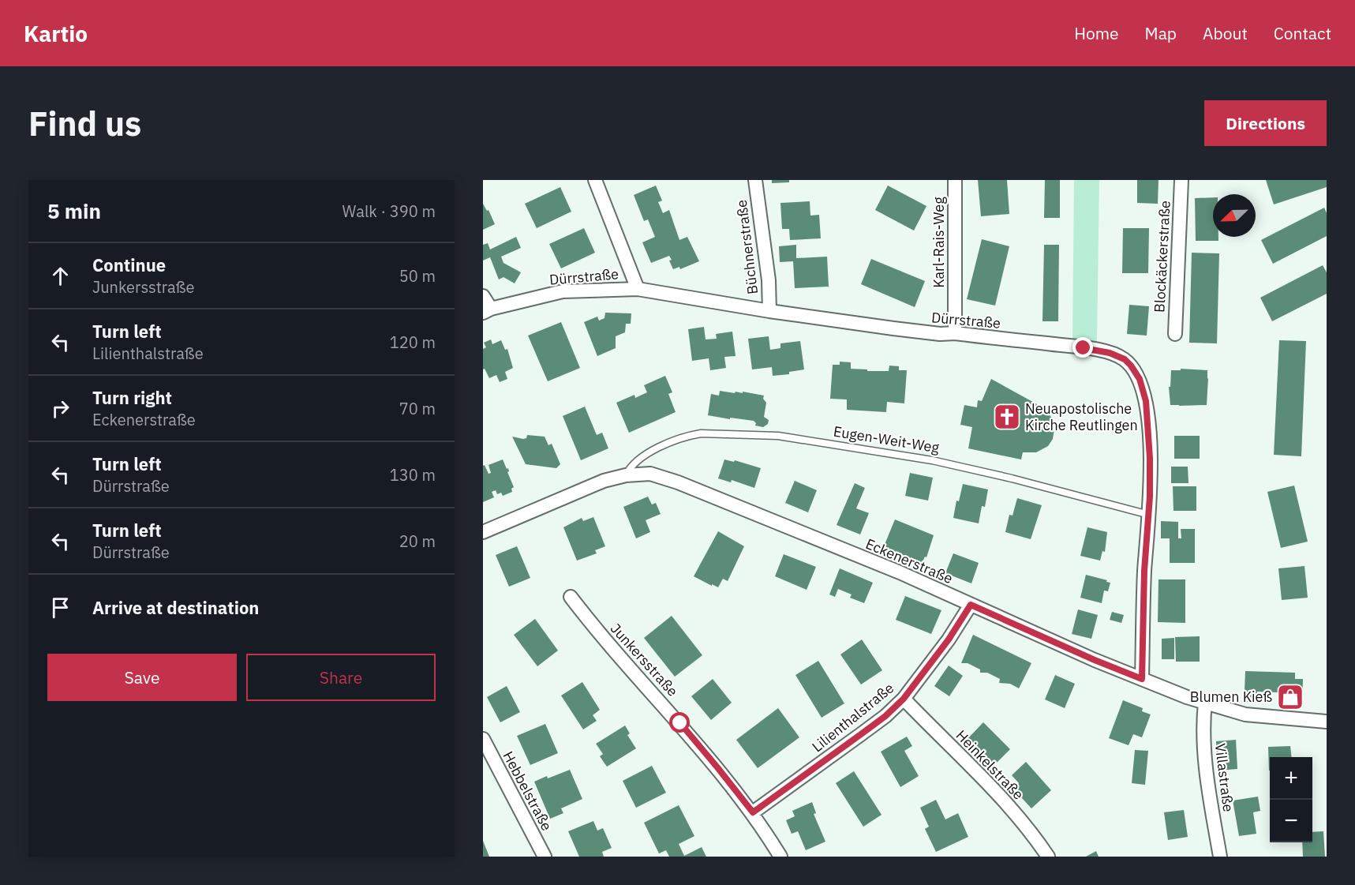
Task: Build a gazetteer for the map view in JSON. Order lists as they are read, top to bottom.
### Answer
{
  "streets": {
    "street": [
      "Karl-Rais-Weg",
      "Büchnerstraße",
      "Blockäckerstraße",
      "Dürrstraße",
      "Eckenerstraße",
      "Junkersstraße",
      "Lilienthalstraße",
      "Heinkelstraße",
      "Villastraße",
      "Hebbelstraße"
    ],
    "lane": ["Eugen-Weit-Weg"]
  },
  "crossings": [
    ["Karl-Rais-Weg", "Dürrstraße"],
    ["Büchnerstraße", "Dürrstraße"],
    ["Dürrstraße", "Eugen-Weit-Weg"],
    ["Dürrstraße", "Eckenerstraße"],
    ["Eugen-Weit-Weg", "Eckenerstraße"],
    ["Eckenerstraße", "Lilienthalstraße"],
    ["Eckenerstraße", "Villastraße"],
    ["Junkersstraße", "Lilienthalstraße"],
    ["Lilienthalstraße", "Heinkelstraße"]
  ],
  "places": {
    "church": ["Neuapostolische Kirche Reutlingen"],
    "shop": ["Blumen Kieß"]
  },
  "north": "bottom left",
  "page": {
    "header": "Kartio",
    "nav": [
      "Home",
      "Map",
      "About",
      "Contact"
    ],
    "buttons": [
      "Directions",
      ["Save", "Share"]
    ],
    "title": "Find us",
    "heading": ["5 min", "Walk · 390 m"],
    "list": [
      ["Continue", "Junkersstraße", "50 m"],
      ["Turn left", "Lilienthalstraße", "120 m"],
      ["Turn right", "Eckenerstraße", "70 m"],
      ["Turn left", "Dürrstraße", "130 m"],
      ["Turn left", "Dürrstraße", "20 m"],
      "Arrive at destination"
    ],
    "map_buttons": ["+", "−"]
  }
}
